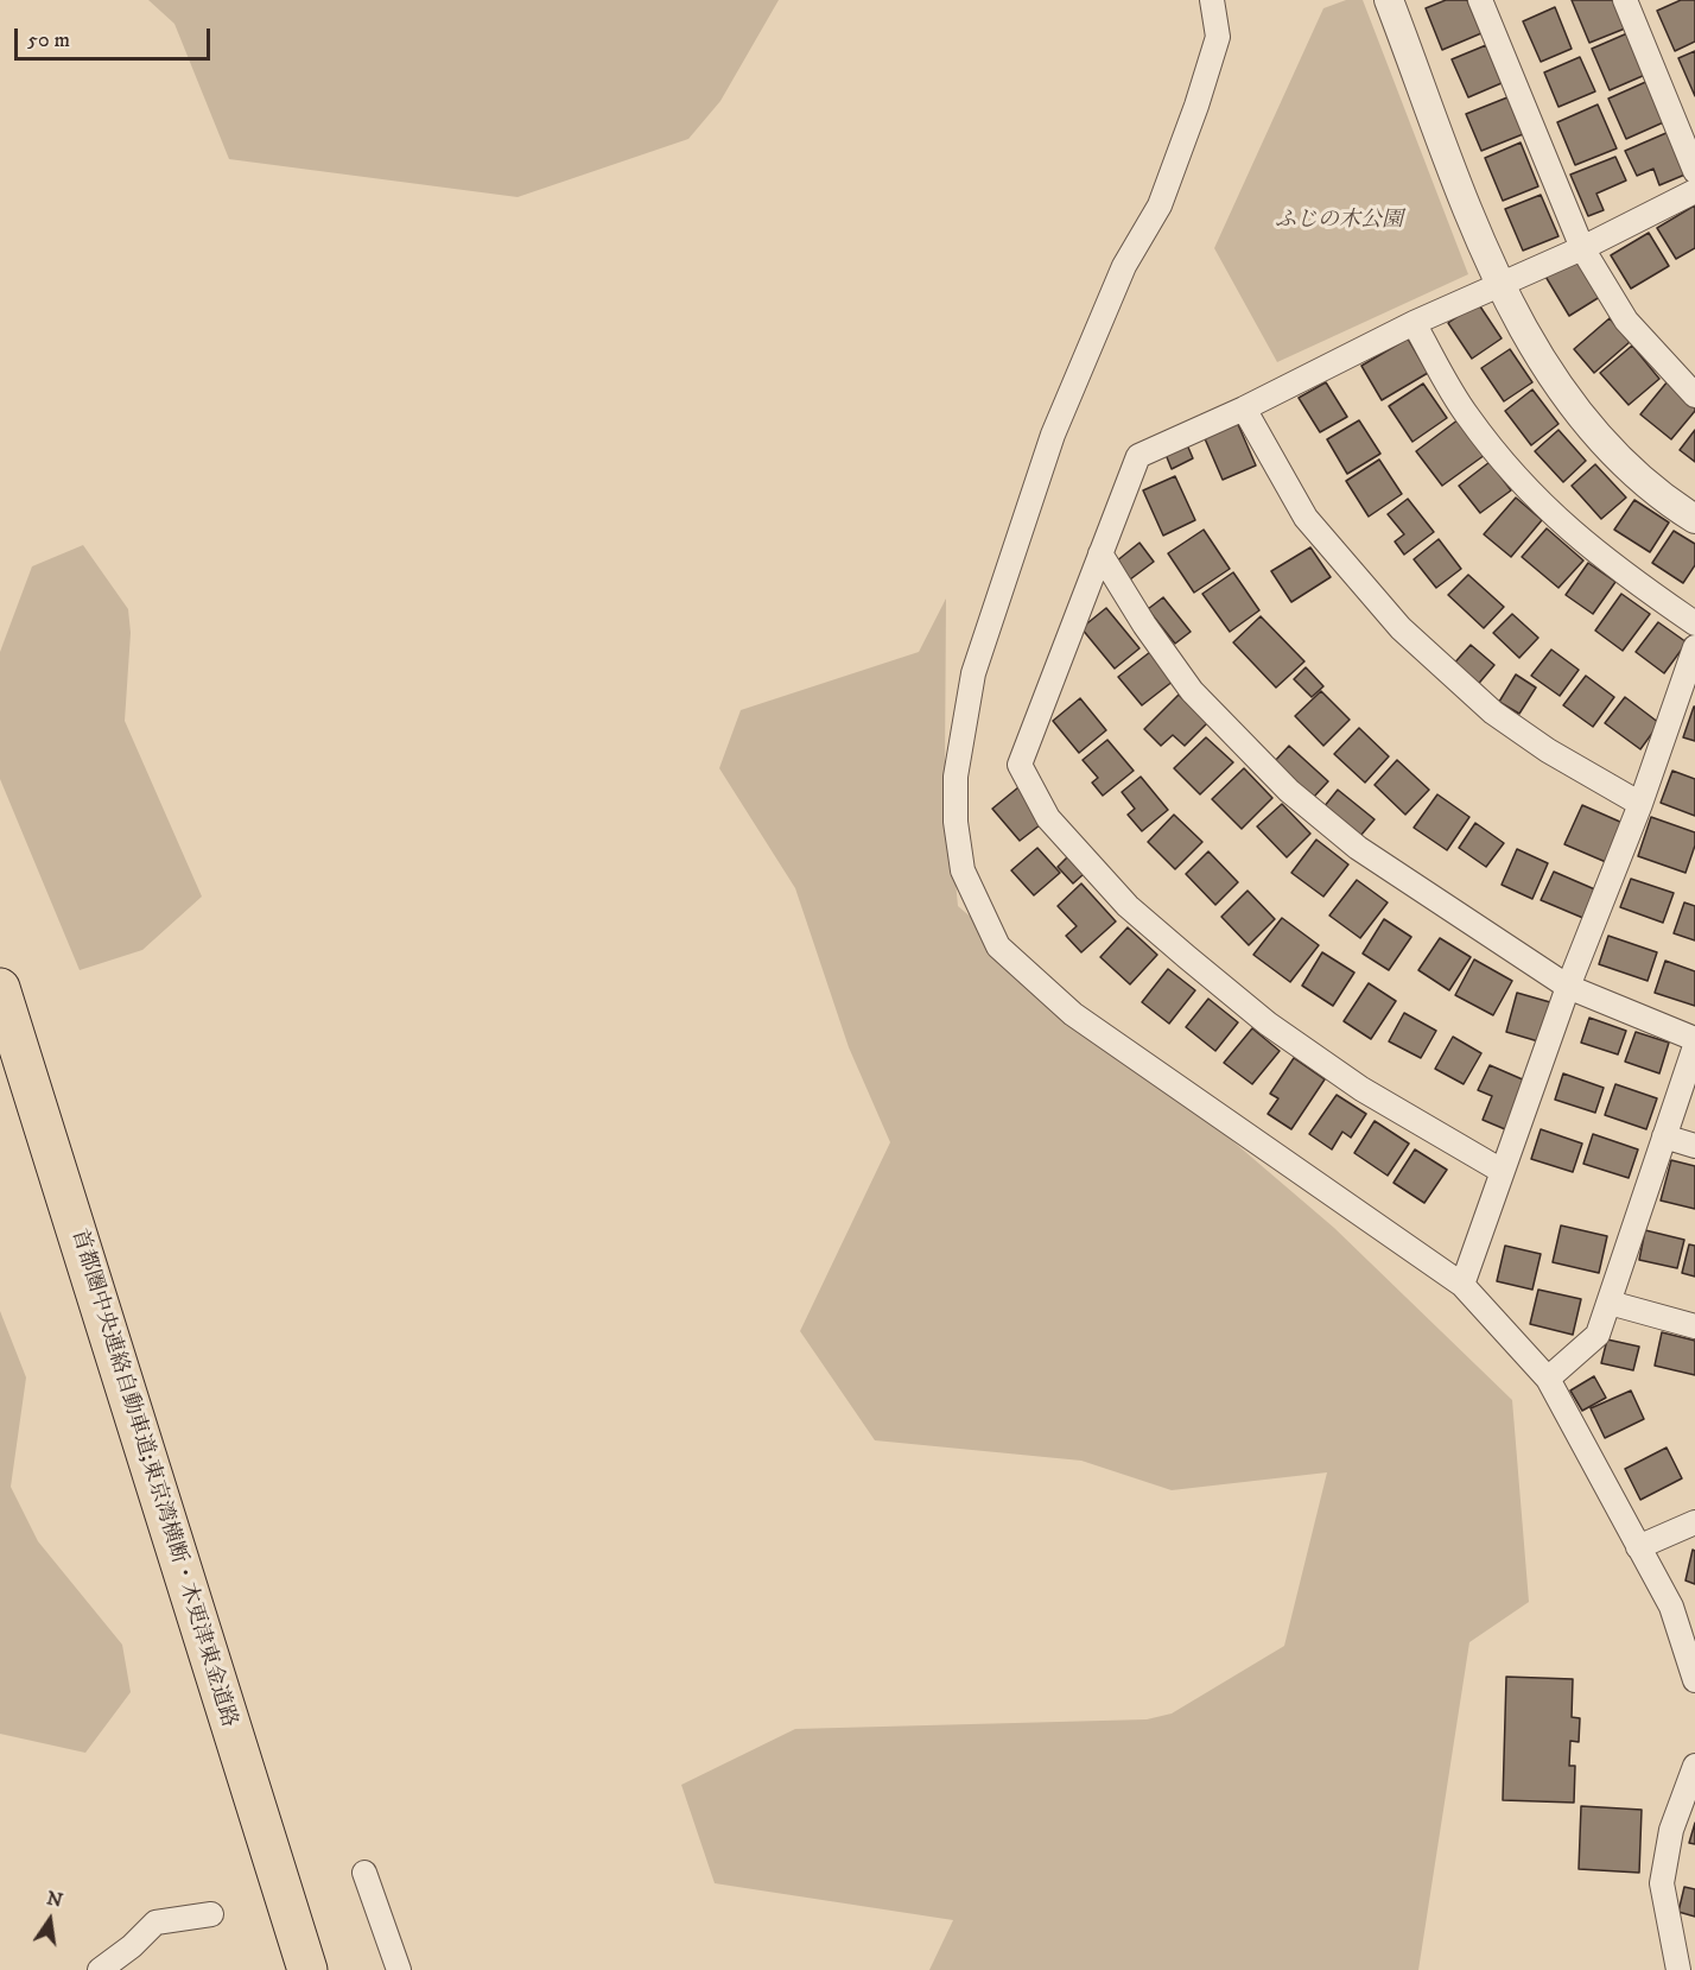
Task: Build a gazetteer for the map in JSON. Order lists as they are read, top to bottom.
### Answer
{
  "streets": {
    "highway": ["首都圏中央連絡自動車道;東京湾横断・木更津東金道路"]
  },
  "parks": ["ふじの木公園"],
  "scale_bar": "50 m",
  "north": "top"
}
